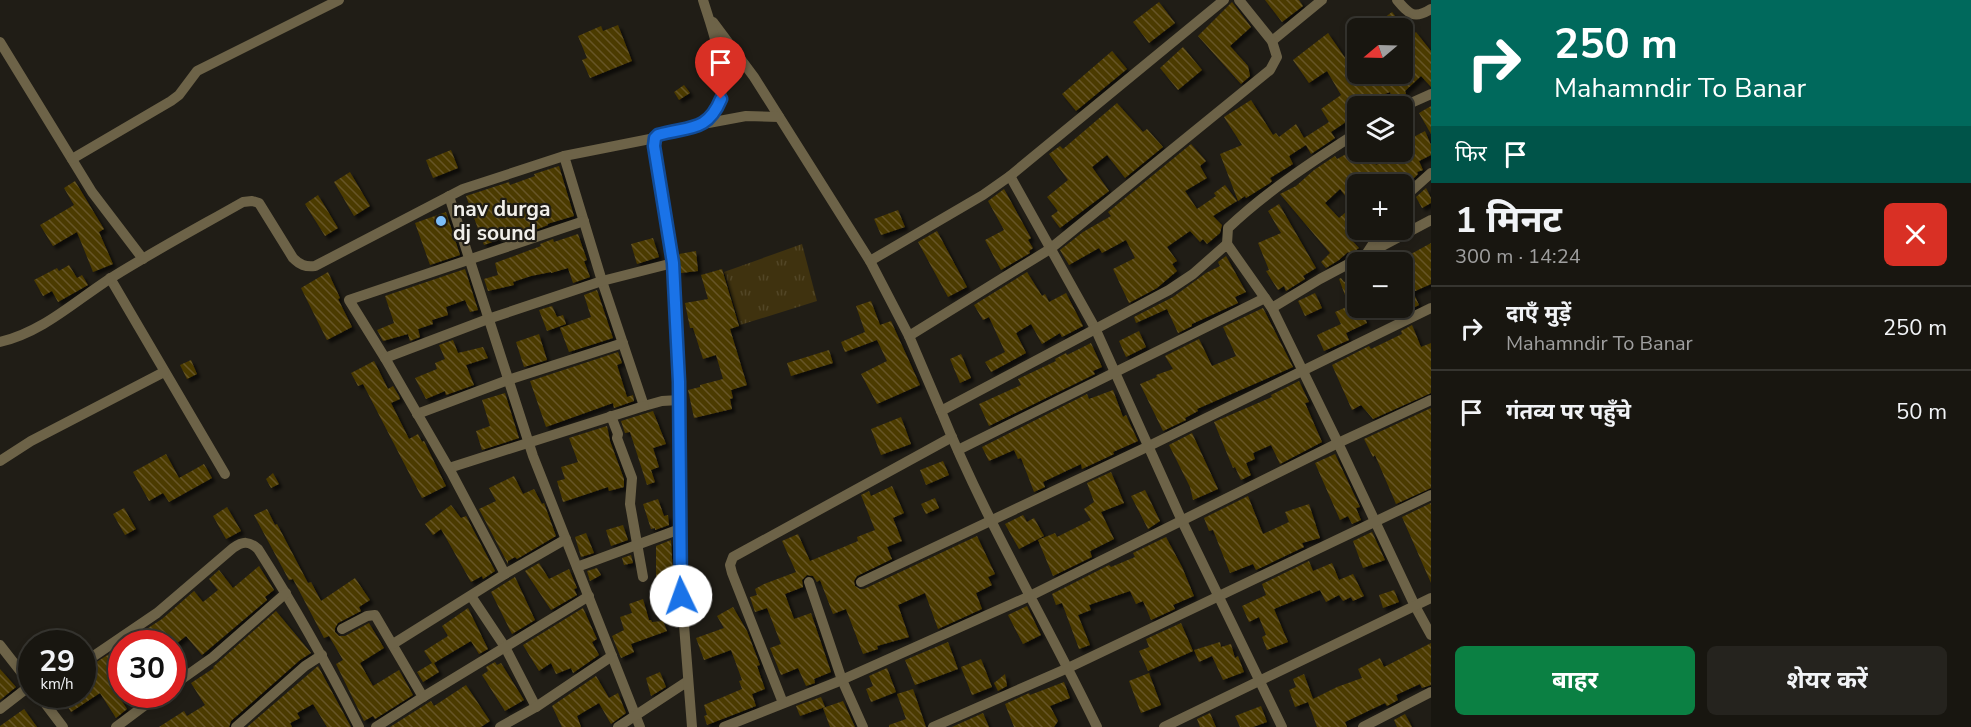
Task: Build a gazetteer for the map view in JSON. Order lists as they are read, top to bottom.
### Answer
{
  "places": ["nav durga dj sound"],
  "north": "left",
  "page": {
    "turn": ["250 m", "Mahamndir To Banar"],
    "map_buttons": ["+", "−"],
    "then": "फिर",
    "heading": ["1 मिनट", "300 m · 14:24"],
    "list": [
      {
        "name": "दाएँ मुड़ें",
        "note": "Mahamndir To Banar",
        "value": "250 m"
      },
      {
        "name": "गंतव्य पर पहुँचे",
        "value": "50 m"
      }
    ],
    "speed": "29 km/h",
    "limit": "30",
    "buttons": ["बाहर", "शेयर करें"]
  }
}
